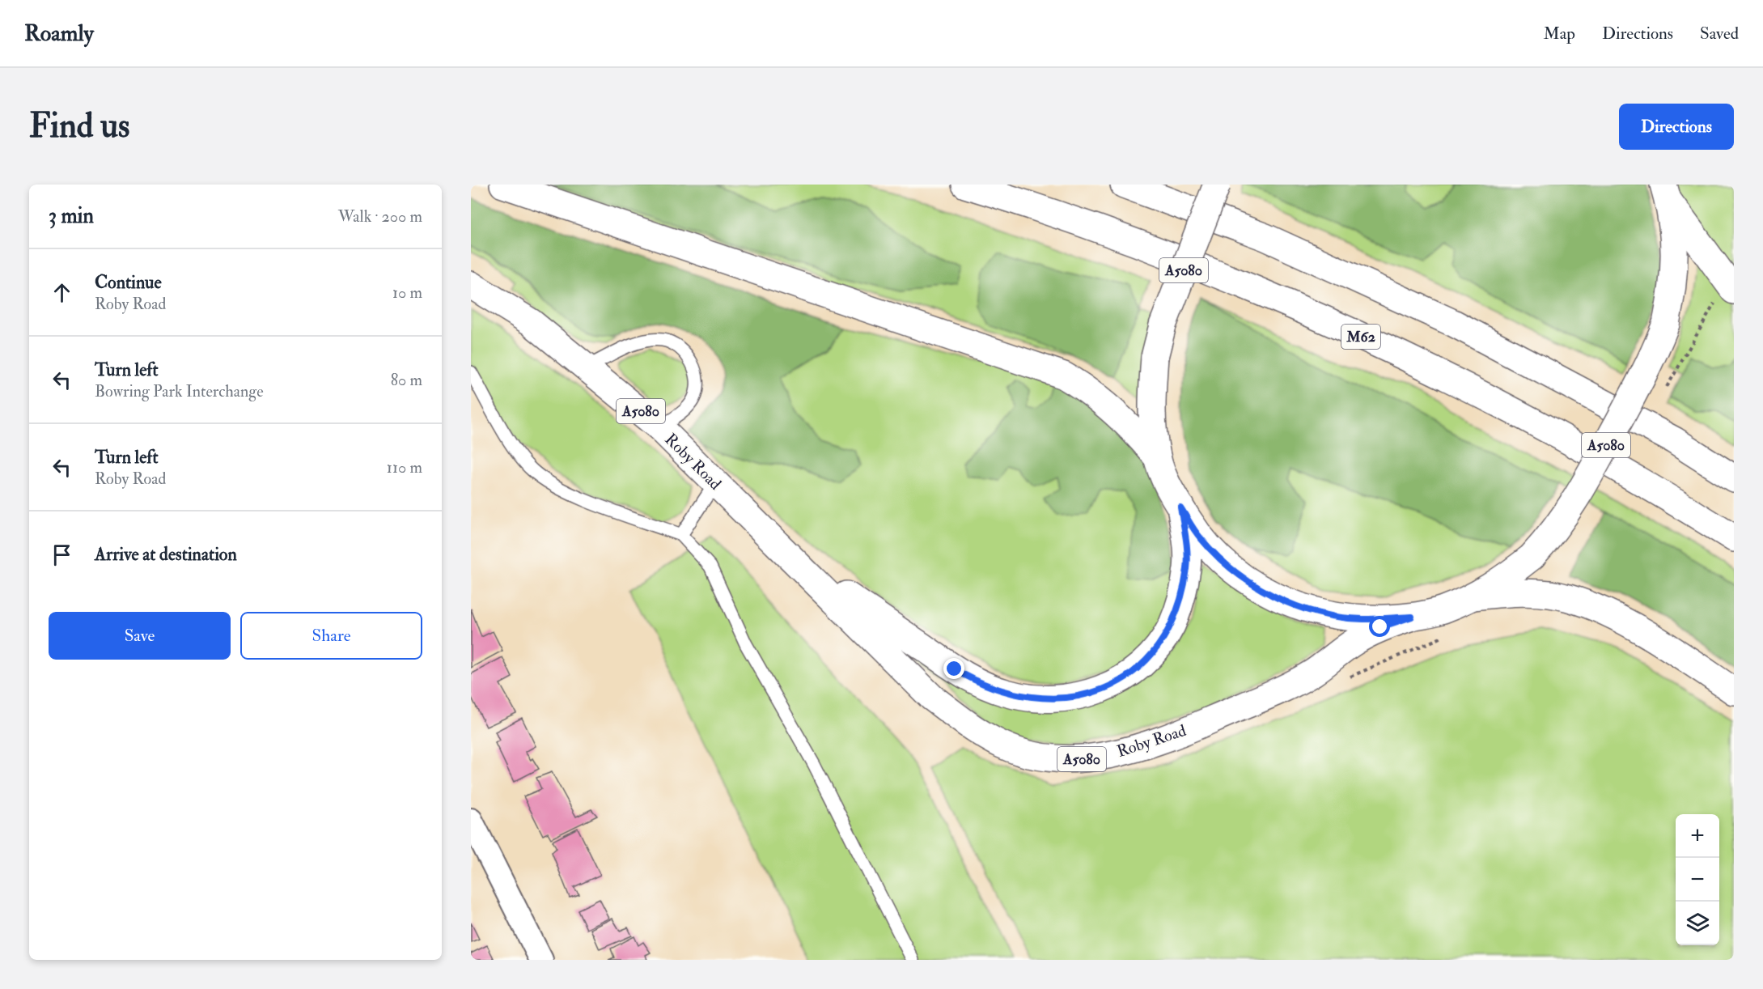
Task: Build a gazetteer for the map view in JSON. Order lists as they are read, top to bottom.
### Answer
{
  "streets": {
    "main road": ["A5080", "M62", "Roby Road"]
  },
  "crossings": [
    ["A5080", "Roby Road"]
  ],
  "page": {
    "header": "Roamly",
    "nav": ["Map", "Directions", "Saved"],
    "buttons": [
      "Directions",
      ["Save", "Share"]
    ],
    "title": "Find us",
    "heading": ["3 min", "Walk · 200 m"],
    "list": [
      ["Continue", "Roby Road", "10 m"],
      ["Turn left", "Bowring Park Interchange", "80 m"],
      ["Turn left", "Roby Road", "110 m"],
      "Arrive at destination"
    ],
    "map_buttons": ["+", "−"]
  }
}
